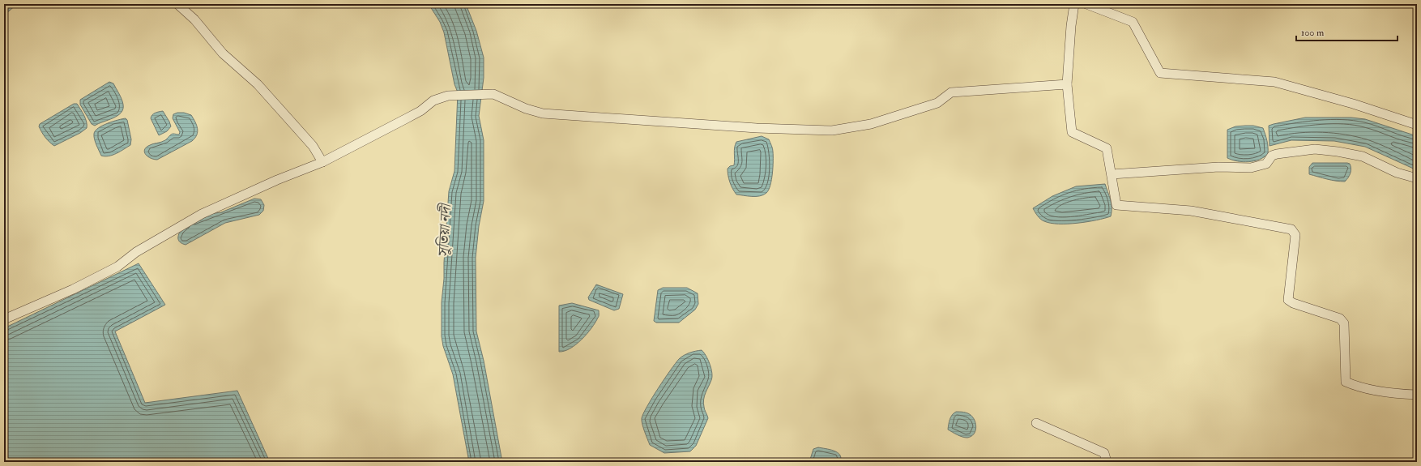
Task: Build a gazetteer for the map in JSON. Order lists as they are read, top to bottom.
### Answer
{
  "water": ["সুতিয়া নদী"],
  "scale_bar": "100 m"
}
